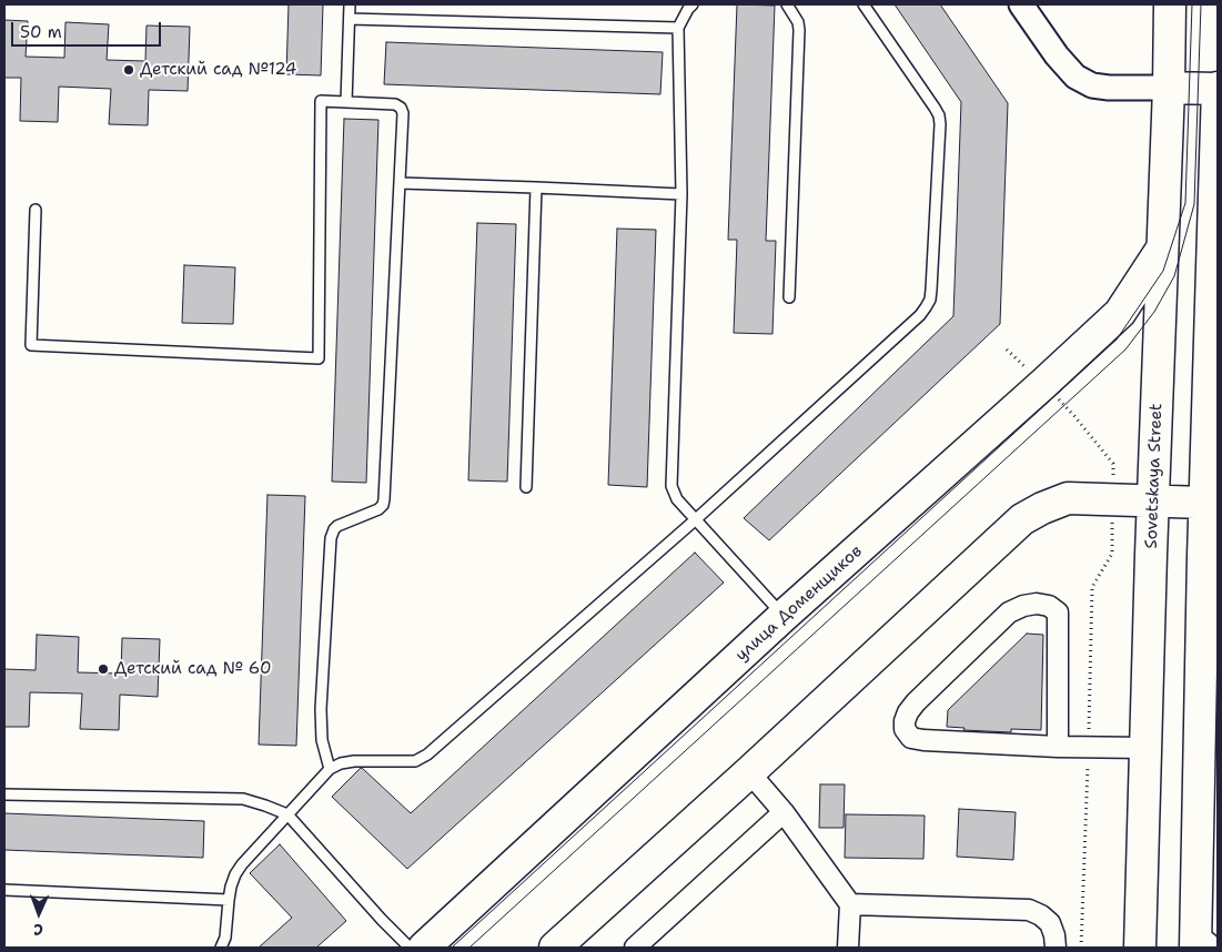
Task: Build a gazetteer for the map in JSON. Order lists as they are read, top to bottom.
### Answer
{
  "streets": {
    "main road": ["Sovetskaya Street", "улица Доменщиков"]
  },
  "crossings": [
    ["Sovetskaya Street", "улица Доменщиков"]
  ],
  "places": ["Детский сад №124", "Детский сад № 60"],
  "scale_bar": "50 m",
  "north": "bottom"
}
